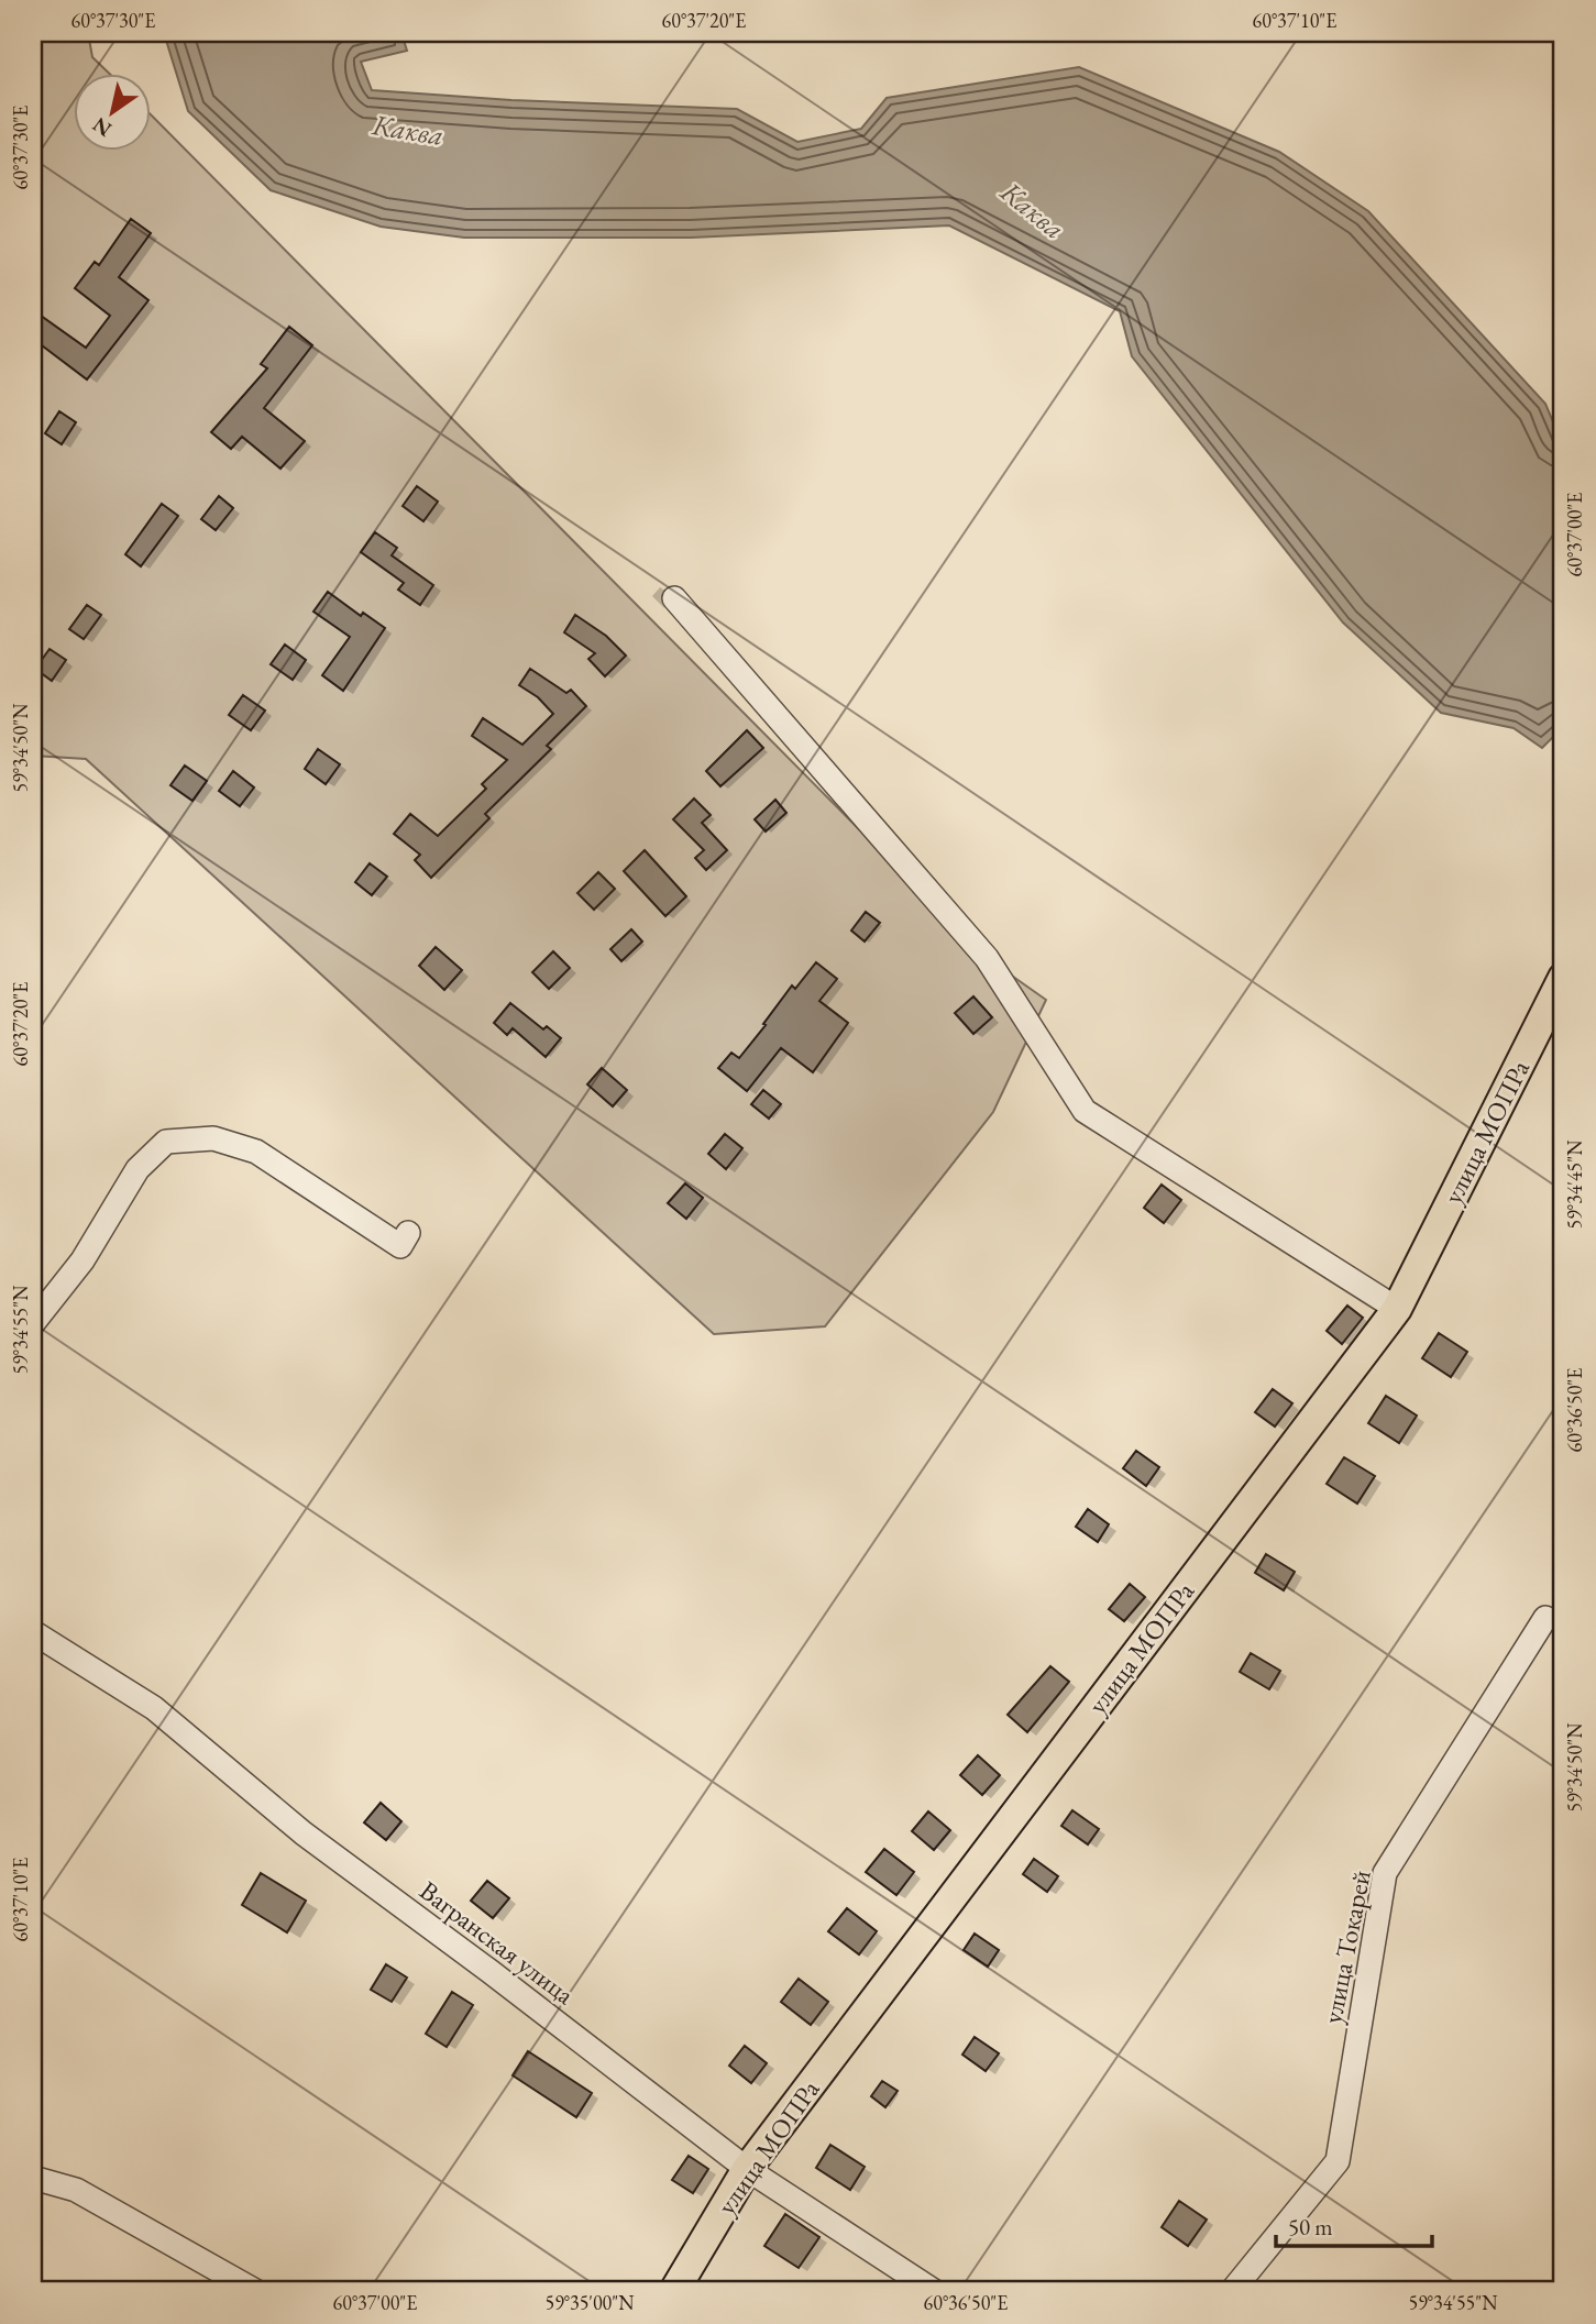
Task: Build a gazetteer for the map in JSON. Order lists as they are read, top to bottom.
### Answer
{
  "streets": {
    "main road": ["улица МОПРа"],
    "street": ["Вагранская улица", "улица Токарей"]
  },
  "crossings": [
    ["улица МОПРа", "Вагранская улица"]
  ],
  "water": ["Каква"],
  "scale_bar": "50 m",
  "north": "bottom left",
  "coordinates": [
    "60°37'30\"E",
    "60°37'20\"E",
    "60°37'10\"E",
    "60°37'00\"E",
    "59°34'50\"N",
    "59°34'45\"N",
    "59°34'55\"N",
    "60°36'50\"E",
    "59°35'00\"N"
  ]
}
